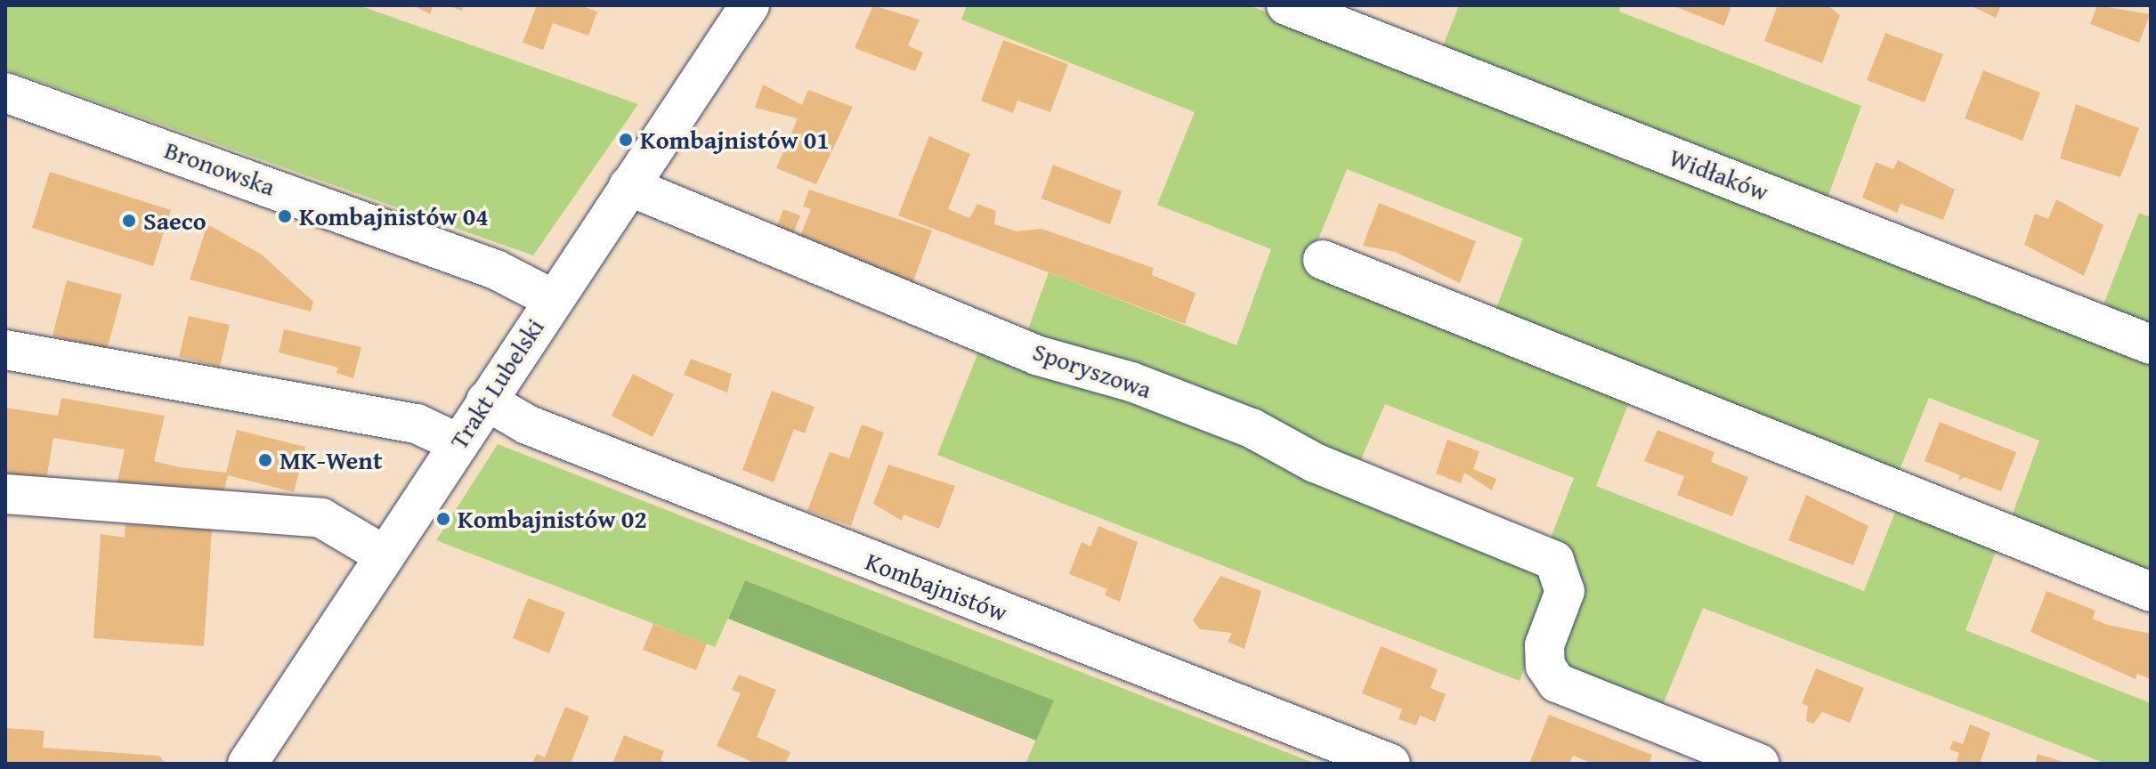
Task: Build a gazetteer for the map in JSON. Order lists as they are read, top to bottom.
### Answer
{
  "streets": {
    "street": [
      "Bronowska",
      "Widłaków",
      "Sporyszowa",
      "Trakt Lubelski",
      "Kombajnistów"
    ]
  },
  "crossings": [
    ["Bronowska", "Trakt Lubelski"],
    ["Sporyszowa", "Trakt Lubelski"],
    ["Trakt Lubelski", "Kombajnistów"]
  ],
  "places": [
    "Kombajnistów 01",
    "Kombajnistów 04",
    "Saeco",
    "MK-Went",
    "Kombajnistów 02"
  ]
}
